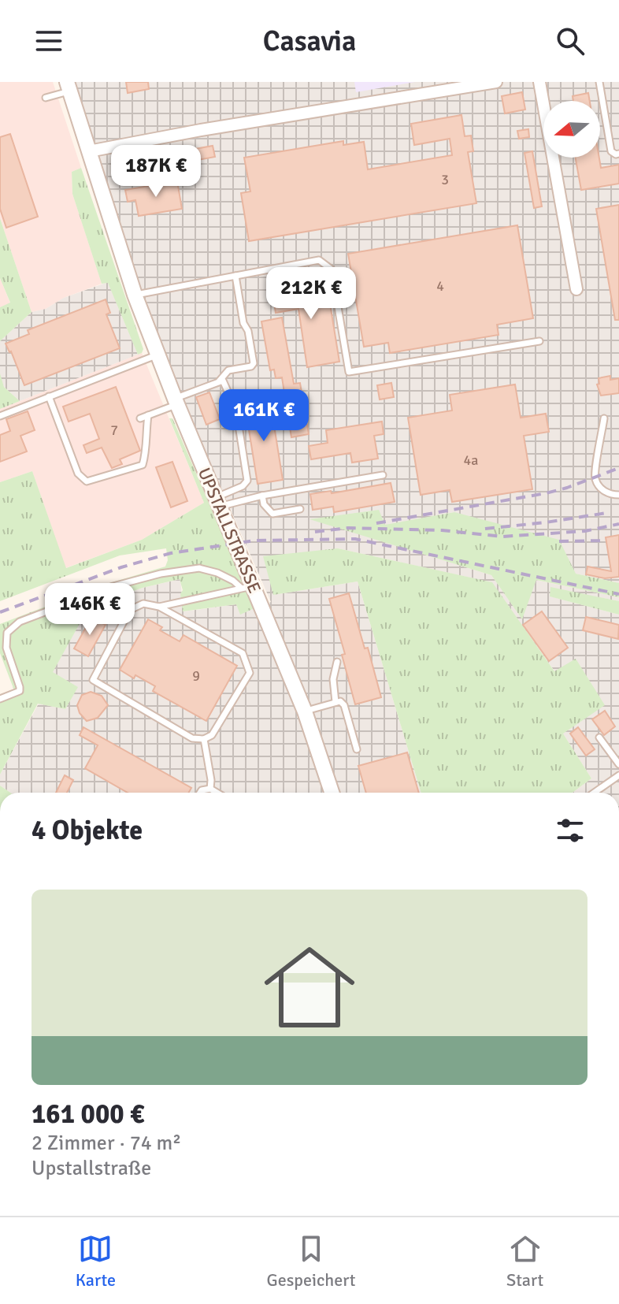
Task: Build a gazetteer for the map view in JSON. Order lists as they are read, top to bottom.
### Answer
{
  "streets": {
    "street": ["UPSTALLSTRASSE"]
  },
  "house_numbers": [
    "3",
    "4",
    "7",
    "4a",
    "9"
  ],
  "north": "left",
  "page": {
    "header": "Casavia",
    "price": [
      "187K €",
      "212K €",
      "161K €",
      "146K €"
    ],
    "heading": "4 Objekte",
    "list": [
      {
        "name": "161 000 €",
        "note": "2 Zimmer · 74 m² · Upstallstraße"
      }
    ],
    "tabs": ["Karte", "Gespeichert", "Start"]
  }
}
